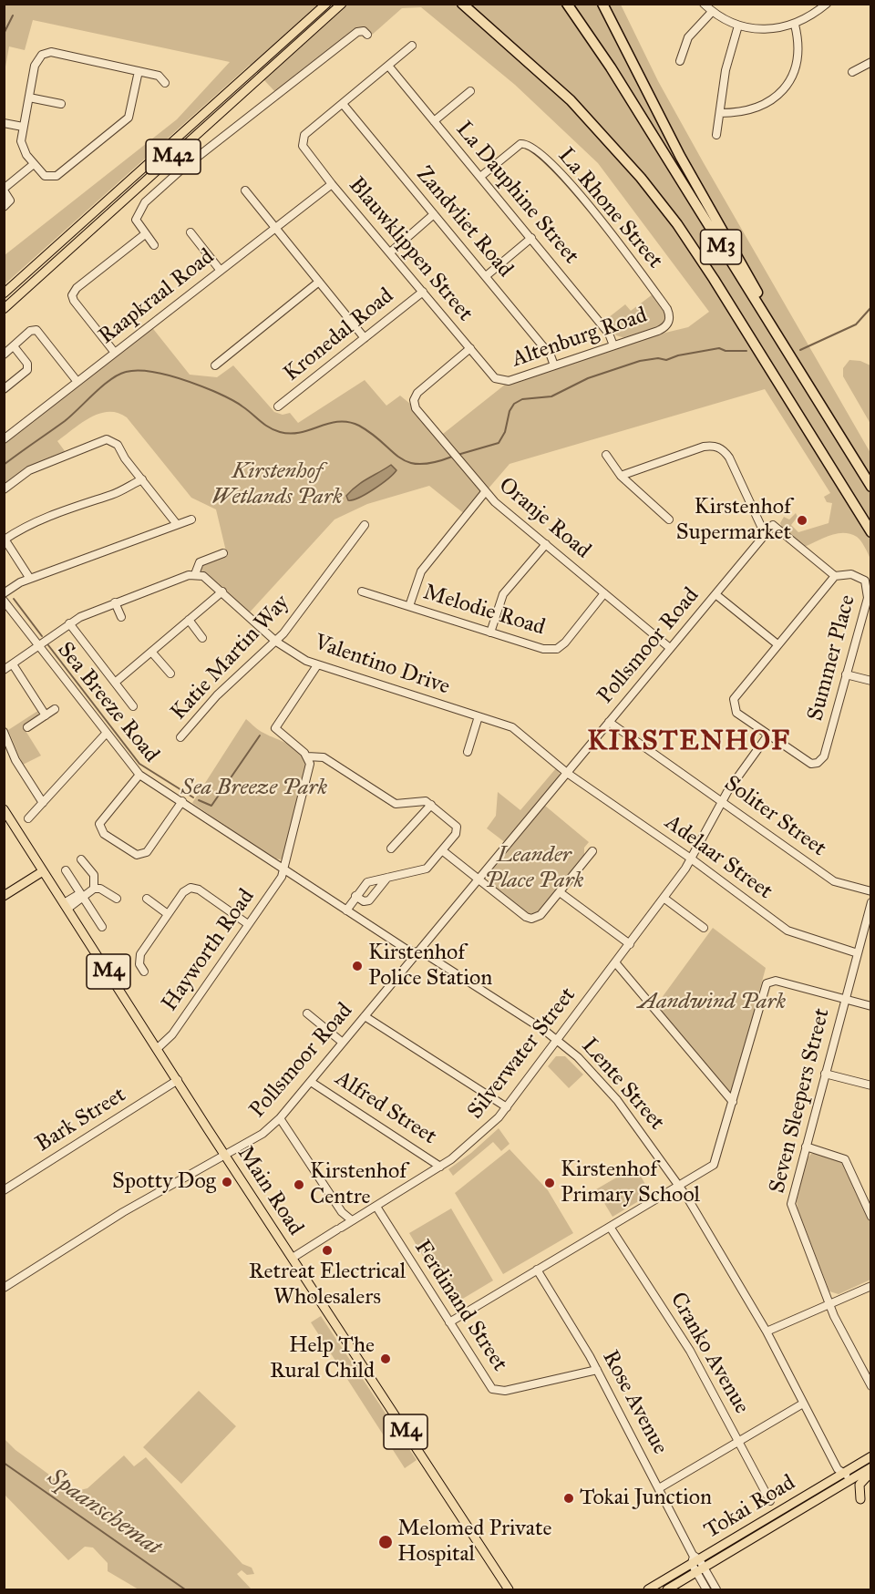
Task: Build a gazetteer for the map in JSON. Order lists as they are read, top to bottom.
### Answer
{
  "streets": {
    "highway": ["M3"],
    "main road": [
      "M42",
      "M4",
      "Main Road",
      "Tokai Road"
    ],
    "street": [
      "La Dauphine Street",
      "La Rhone Street",
      "Zandvliet Road",
      "Blauwklippen Street",
      "Raapkraal Road",
      "Kronedal Road",
      "Altenburg Road",
      "Oranje Road",
      "Melodie Road",
      "Pollsmoor Road",
      "Katie Martin Way",
      "Summer Place",
      "Valentino Drive",
      "Sea Breeze Road",
      "Soliter Street",
      "Adelaar Street",
      "Hayworth Road",
      "Silverwater Street",
      "Lente Street",
      "Seven Sleepers Street",
      "Alfred Street",
      "Bark Street",
      "Ferdinand Street",
      "Cranko Avenue",
      "Rose Avenue"
    ]
  },
  "crossings": [
    ["La Dauphine Street", "La Rhone Street"],
    ["La Dauphine Street", "Altenburg Road"],
    ["La Rhone Street", "Altenburg Road"],
    ["Zandvliet Road", "Blauwklippen Street"],
    ["Zandvliet Road", "Altenburg Road"],
    ["Blauwklippen Street", "Raapkraal Road"],
    ["Blauwklippen Street", "Kronedal Road"],
    ["Blauwklippen Street", "Altenburg Road"],
    ["Blauwklippen Street", "Oranje Road"],
    ["Oranje Road", "Melodie Road"],
    ["Oranje Road", "Pollsmoor Road"],
    ["Pollsmoor Road", "Summer Place"],
    ["Pollsmoor Road", "Valentino Drive"],
    ["Pollsmoor Road", "Sea Breeze Road"],
    ["Pollsmoor Road", "Soliter Street"],
    ["Pollsmoor Road", "Adelaar Street"],
    ["Pollsmoor Road", "Lente Street"],
    ["Pollsmoor Road", "Alfred Street"],
    ["Pollsmoor Road", "Main Road"],
    ["Katie Martin Way", "Valentino Drive"],
    ["Summer Place", "Silverwater Street"],
    ["Valentino Drive", "Adelaar Street"],
    ["Sea Breeze Road", "Hayworth Road"],
    ["Sea Breeze Road", "Lente Street"],
    ["Soliter Street", "Silverwater Street"],
    ["Adelaar Street", "Silverwater Street"],
    ["Adelaar Street", "Seven Sleepers Street"],
    ["Hayworth Road", "Main Road"],
    ["Silverwater Street", "Lente Street"],
    ["Silverwater Street", "Alfred Street"],
    ["Silverwater Street", "Main Road"],
    ["Silverwater Street", "Ferdinand Street"],
    ["Lente Street", "Tokai Road"],
    ["Bark Street", "Main Road"],
    ["Ferdinand Street", "Rose Avenue"],
    ["Rose Avenue", "Tokai Road"]
  ],
  "districts": ["KIRSTENHOF"],
  "water": ["Spaanschemat"],
  "parks": [
    "Kirstenhof Wetlands Park",
    "Sea Breeze Park",
    "Leander Place Park",
    "Aandwind Park"
  ],
  "places": [
    "Kirstenhof Supermarket",
    "Kirstenhof Police Station",
    "Spotty Dog",
    "Kirstenhof Primary School",
    "Kirstenhof Centre",
    "Retreat Electrical Wholesalers",
    "Help The Rural Child",
    "Tokai Junction",
    "Melomed Private Hospital"
  ]
}
